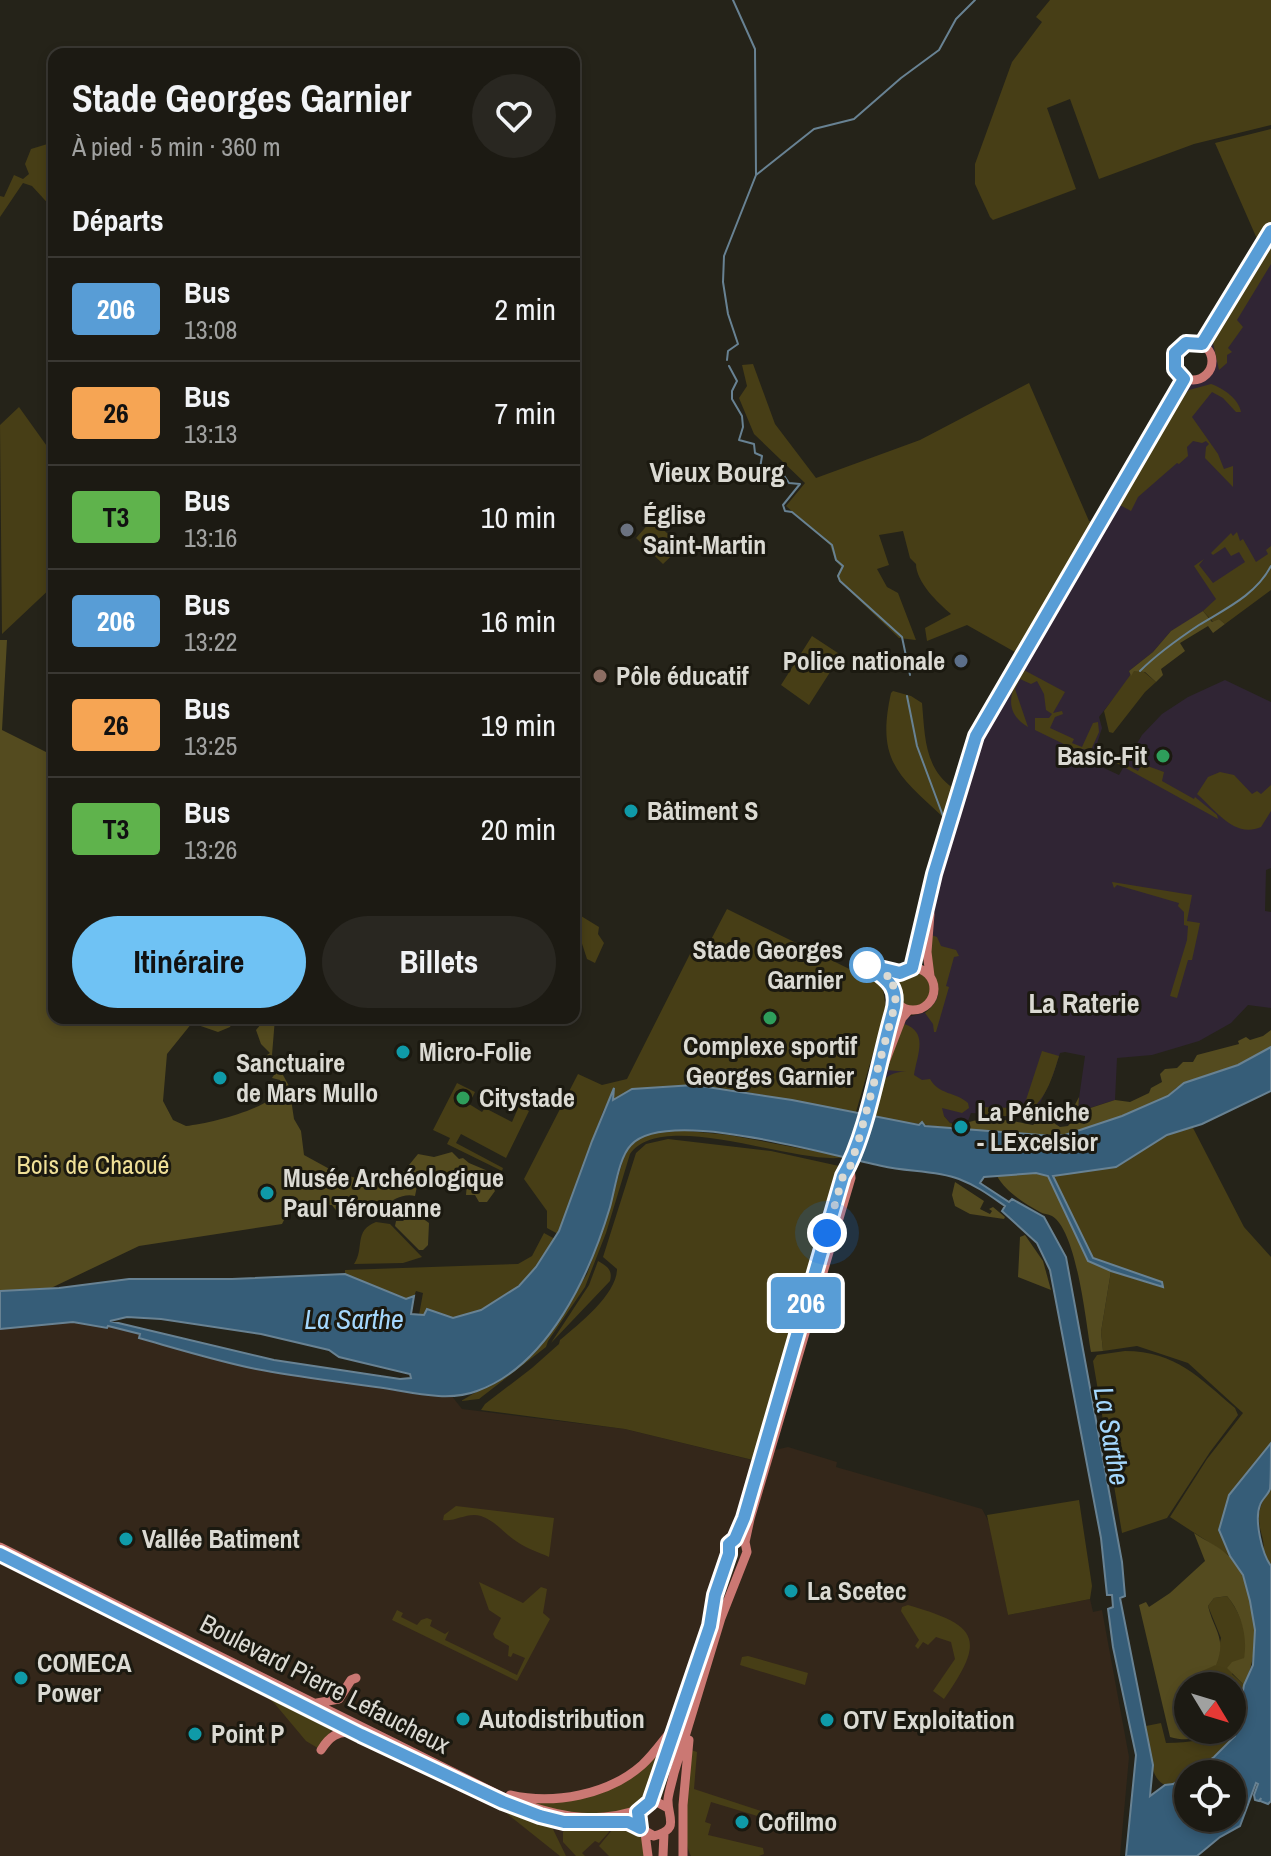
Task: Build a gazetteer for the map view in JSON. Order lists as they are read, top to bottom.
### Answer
{
  "streets": {
    "main road": ["Boulevard Pierre Lefaucheux"]
  },
  "districts": ["Vieux Bourg", "La Raterie"],
  "water": ["La Sarthe"],
  "parks": ["Bois de Chaoué"],
  "places": [
    "Église Saint-Martin",
    "Police nationale",
    "Pôle éducatif",
    "Basic-Fit",
    "Bâtiment S",
    "Stade Georges Garnier",
    "Complexe sportif Georges Garnier",
    "Micro-Folie",
    "Sanctuaire de Mars Mullo",
    "Citystade",
    "La Péniche - LExcelsior",
    "Musée Archéologique Paul Térouanne",
    "Vallée Batiment",
    "La Scetec",
    "COMECA Power",
    "Autodistribution",
    "OTV Exploitation",
    "Point P",
    "Cofilmo"
  ],
  "lines": ["bus line 206"],
  "north": "bottom right",
  "page": {
    "on_map": "206",
    "heading": [
      ["Stade Georges Garnier", "À pied · 5 min · 360 m"],
      "Départs"
    ],
    "list": [
      {
        "mark": "206",
        "name": "Bus",
        "note": "13:08",
        "value": "2 min"
      },
      {
        "mark": "26",
        "name": "Bus",
        "note": "13:13",
        "value": "7 min"
      },
      {
        "mark": "T3",
        "name": "Bus",
        "note": "13:16",
        "value": "10 min"
      },
      {
        "mark": "206",
        "name": "Bus",
        "note": "13:22",
        "value": "16 min"
      },
      {
        "mark": "26",
        "name": "Bus",
        "note": "13:25",
        "value": "19 min"
      },
      {
        "mark": "T3",
        "name": "Bus",
        "note": "13:26",
        "value": "20 min"
      }
    ],
    "buttons": ["Itinéraire", "Billets"]
  }
}
